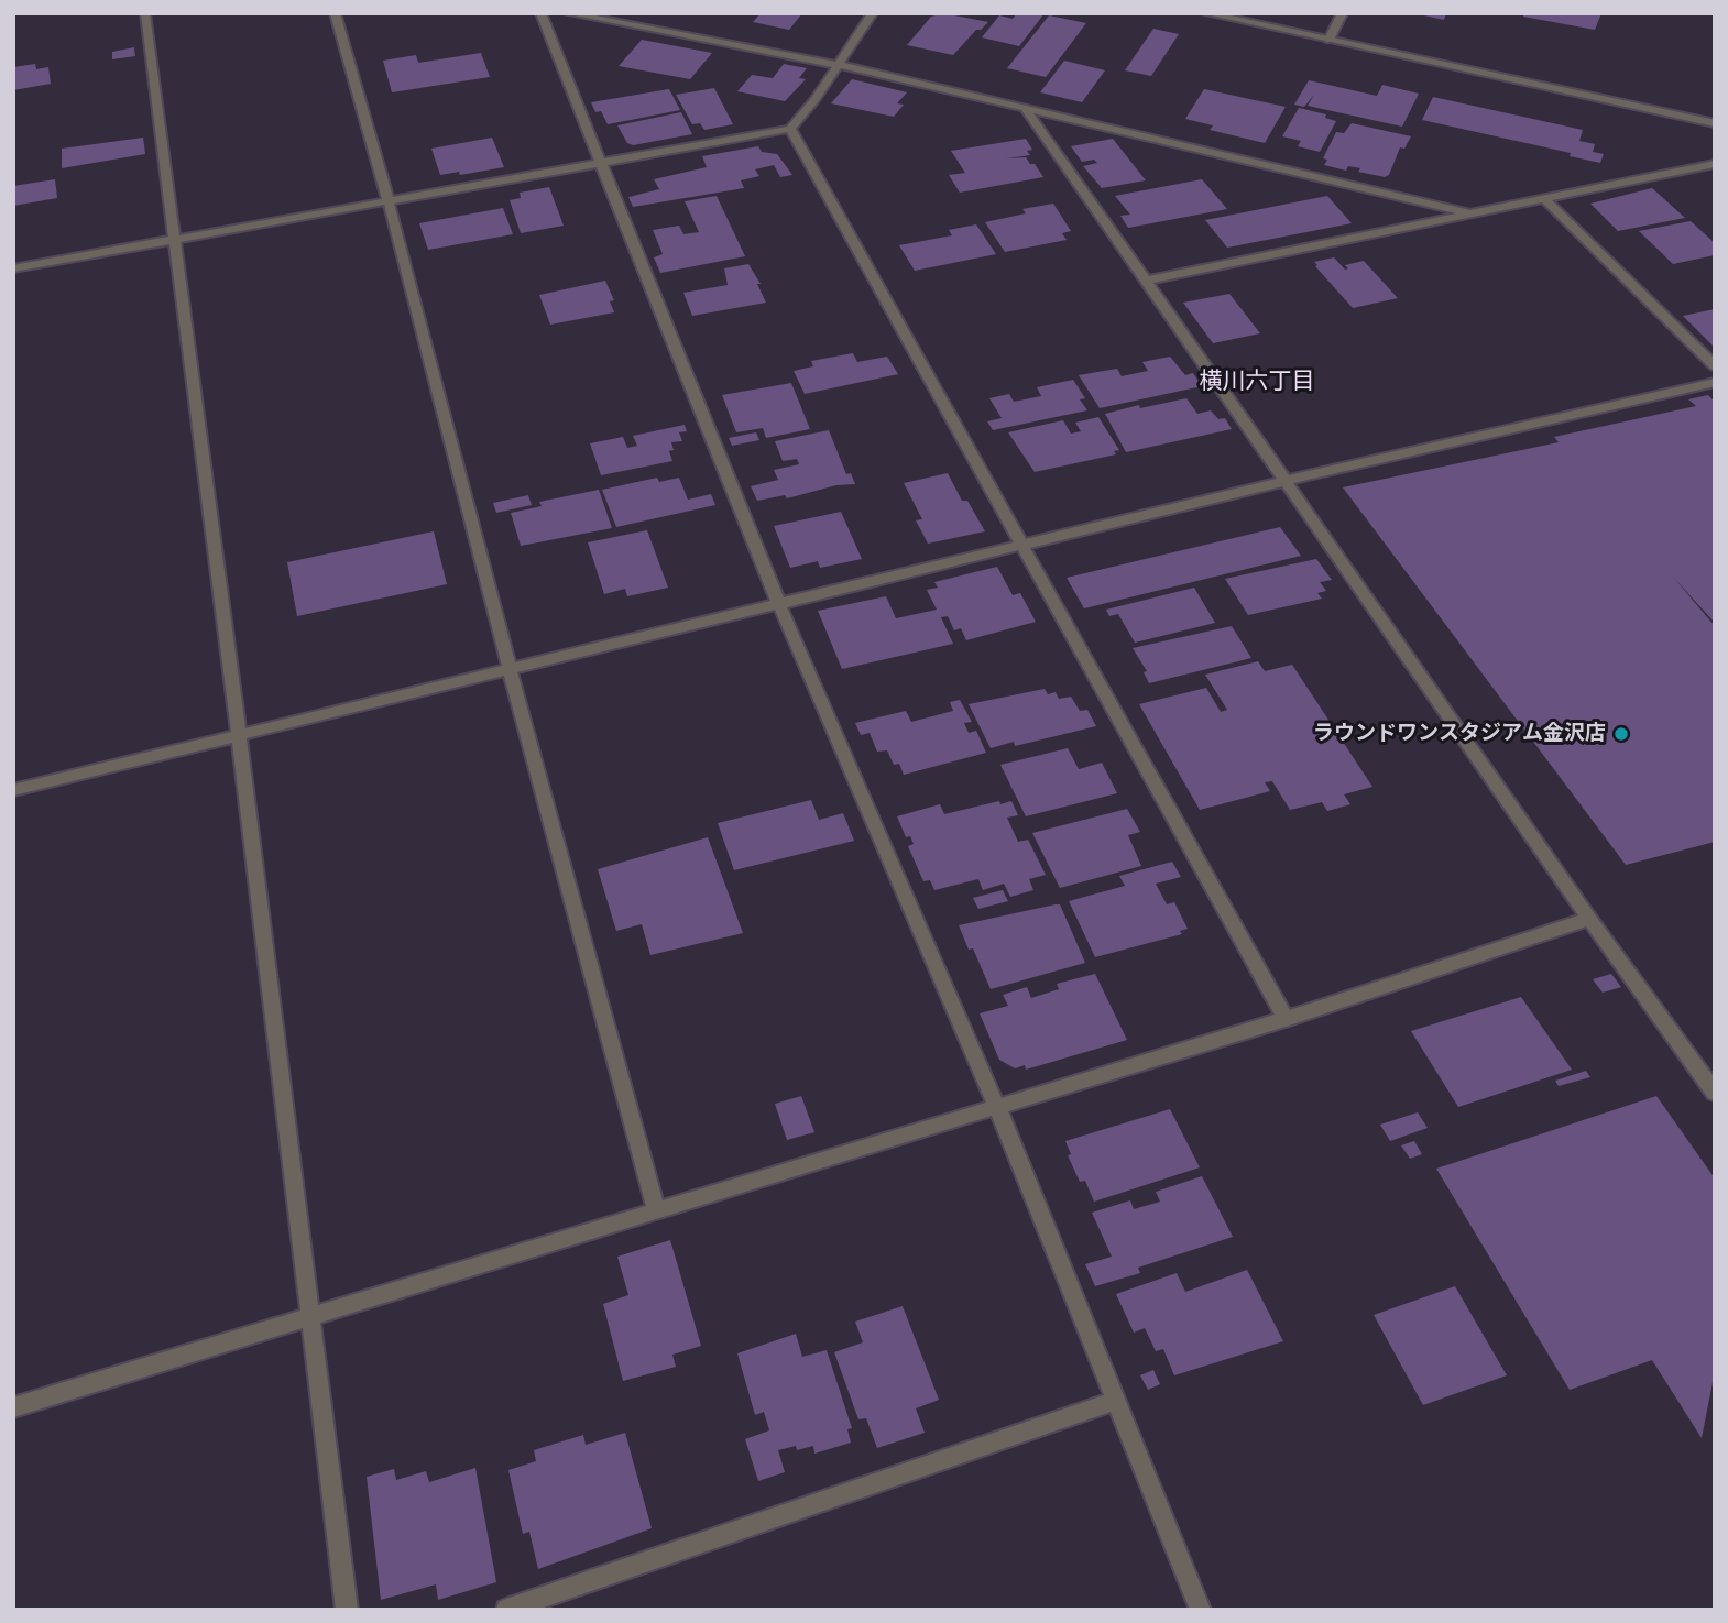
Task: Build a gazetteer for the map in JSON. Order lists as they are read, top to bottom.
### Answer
{
  "districts": ["横川六丁目"],
  "places": ["ラウンドワンスタジアム金沢店"]
}
